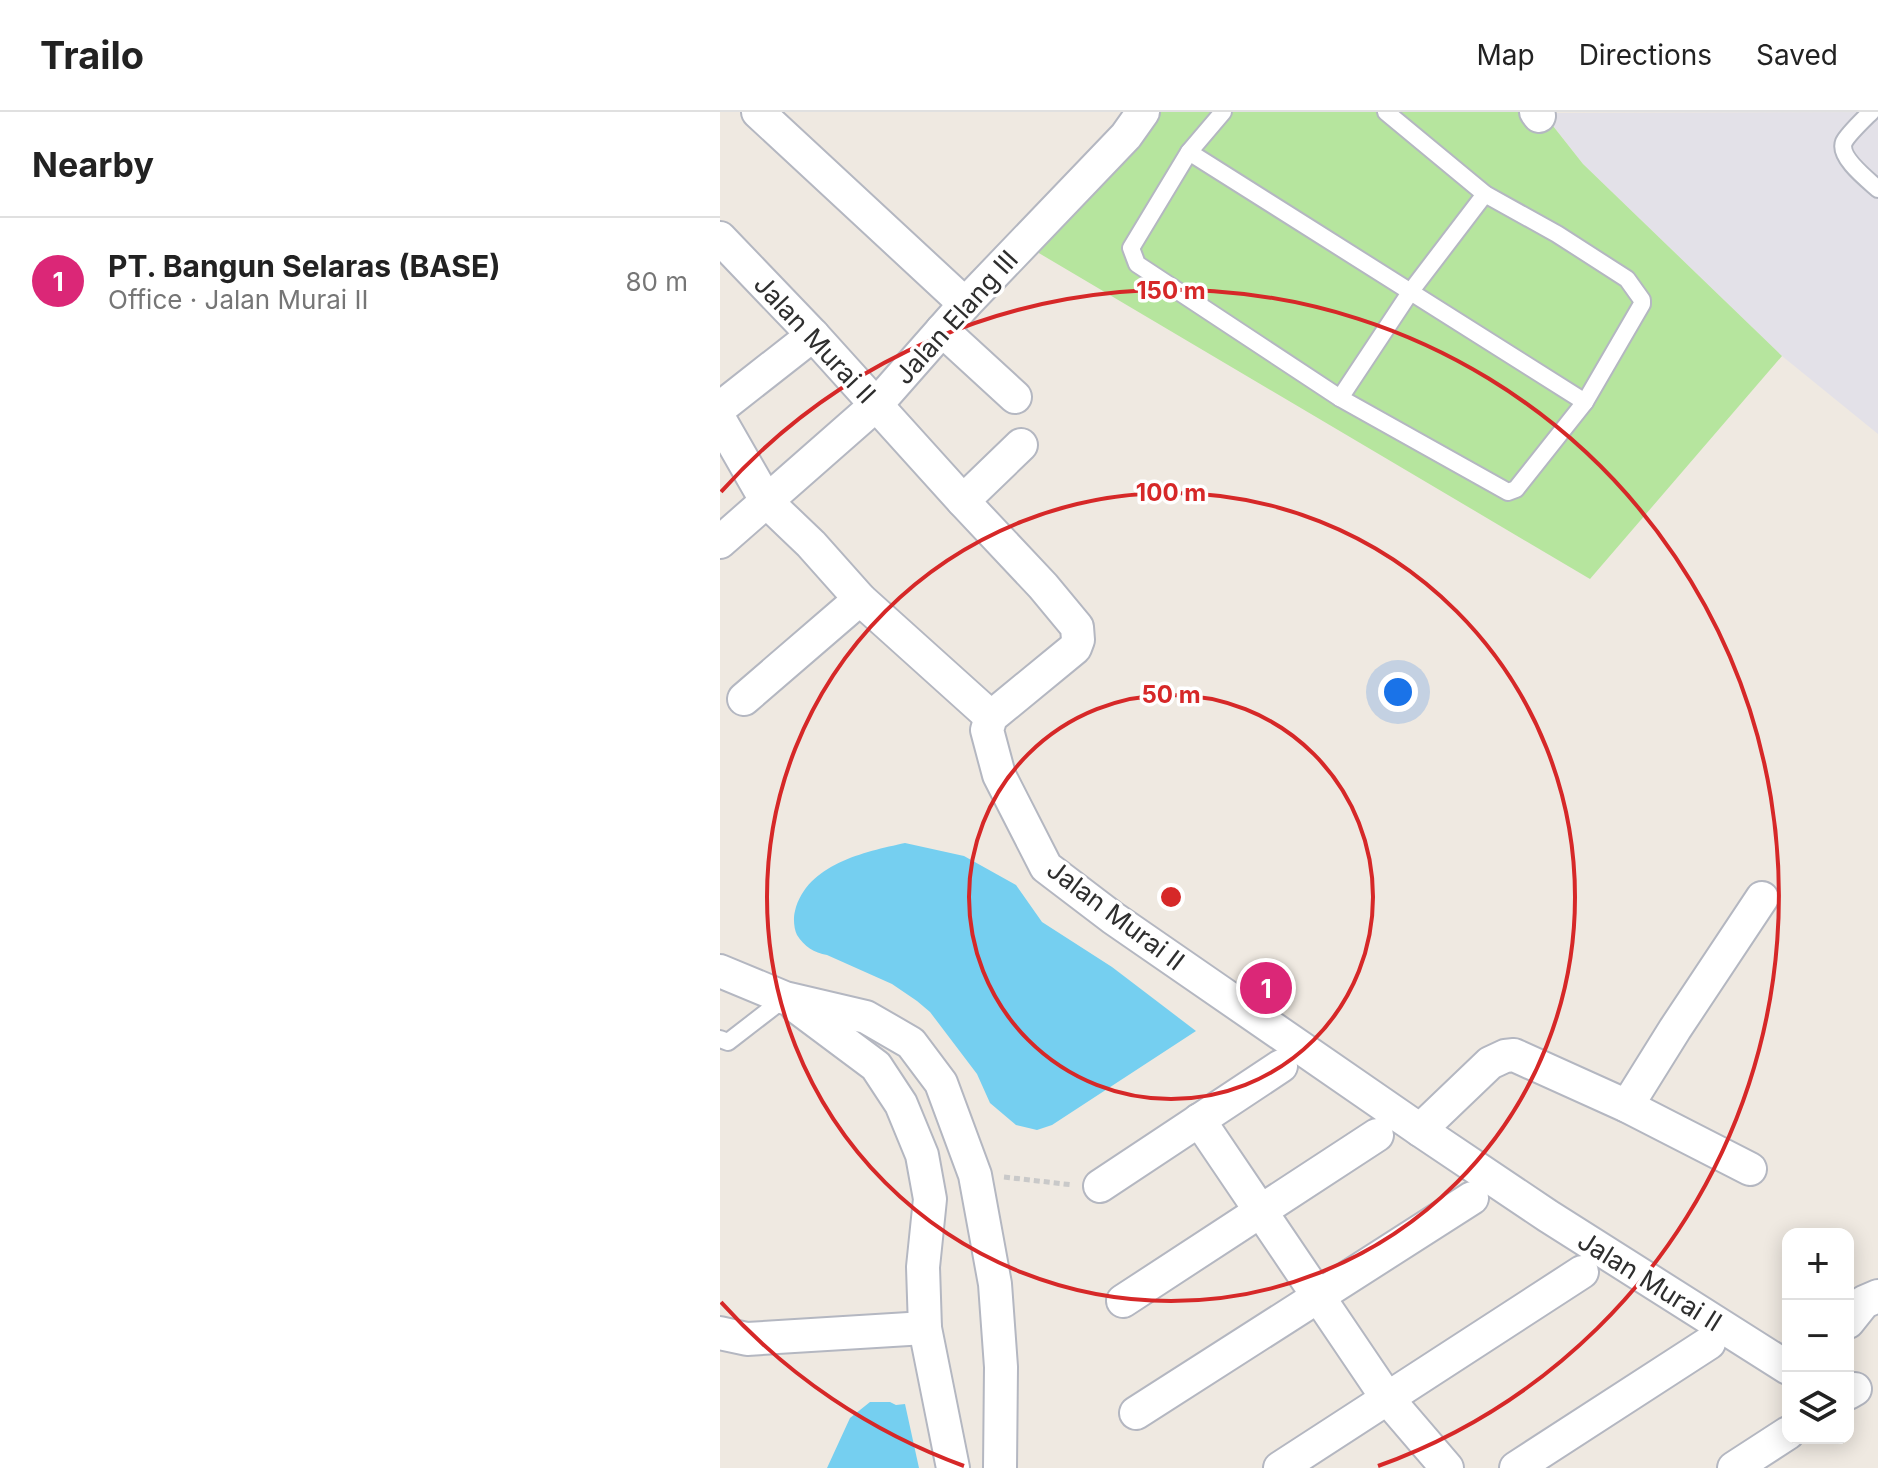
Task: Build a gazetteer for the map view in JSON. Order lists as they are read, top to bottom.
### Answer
{
  "streets": {
    "street": ["Jalan Elang III", "Jalan Murai II"]
  },
  "crossings": [
    ["Jalan Elang III", "Jalan Murai II"]
  ],
  "page": {
    "header": "Trailo",
    "nav": ["Map", "Directions", "Saved"],
    "heading": "Nearby",
    "list": [
      {
        "mark": "1",
        "name": "PT. Bangun Selaras (BASE)",
        "note": "Office · Jalan Murai II",
        "value": "80 m"
      }
    ],
    "pins": "1",
    "map_buttons": ["+", "−"]
  },
  "rings": ["150 m", "100 m", "50 m"]
}
